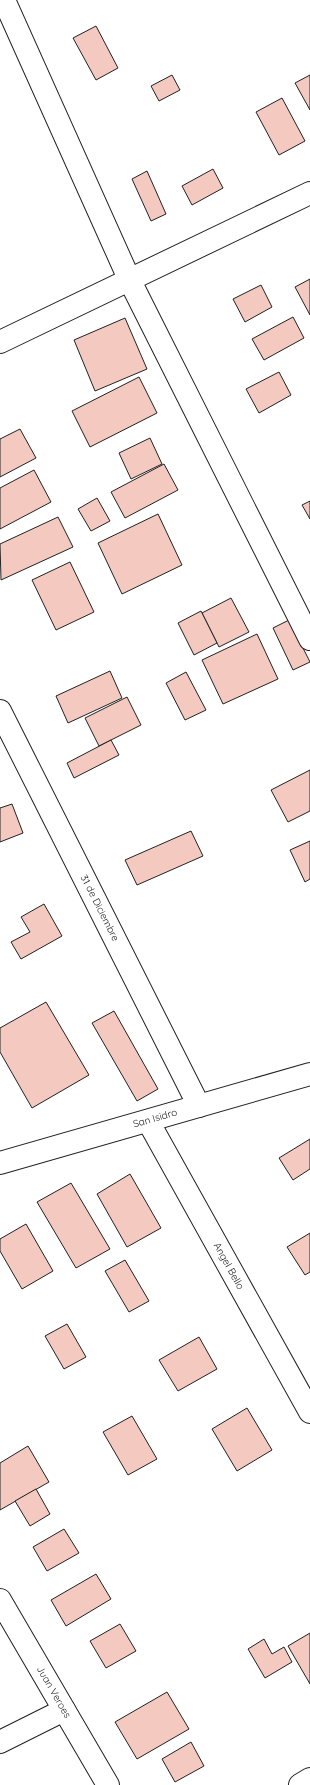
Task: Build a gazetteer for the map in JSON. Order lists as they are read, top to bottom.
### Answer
{
  "streets": {
    "street": [
      "31 de Diciembre",
      "San Isidro",
      "Angel Bello",
      "Juan Veroes"
    ]
  },
  "crossings": [
    ["31 de Diciembre", "San Isidro"],
    ["San Isidro", "Angel Bello"]
  ]
}
